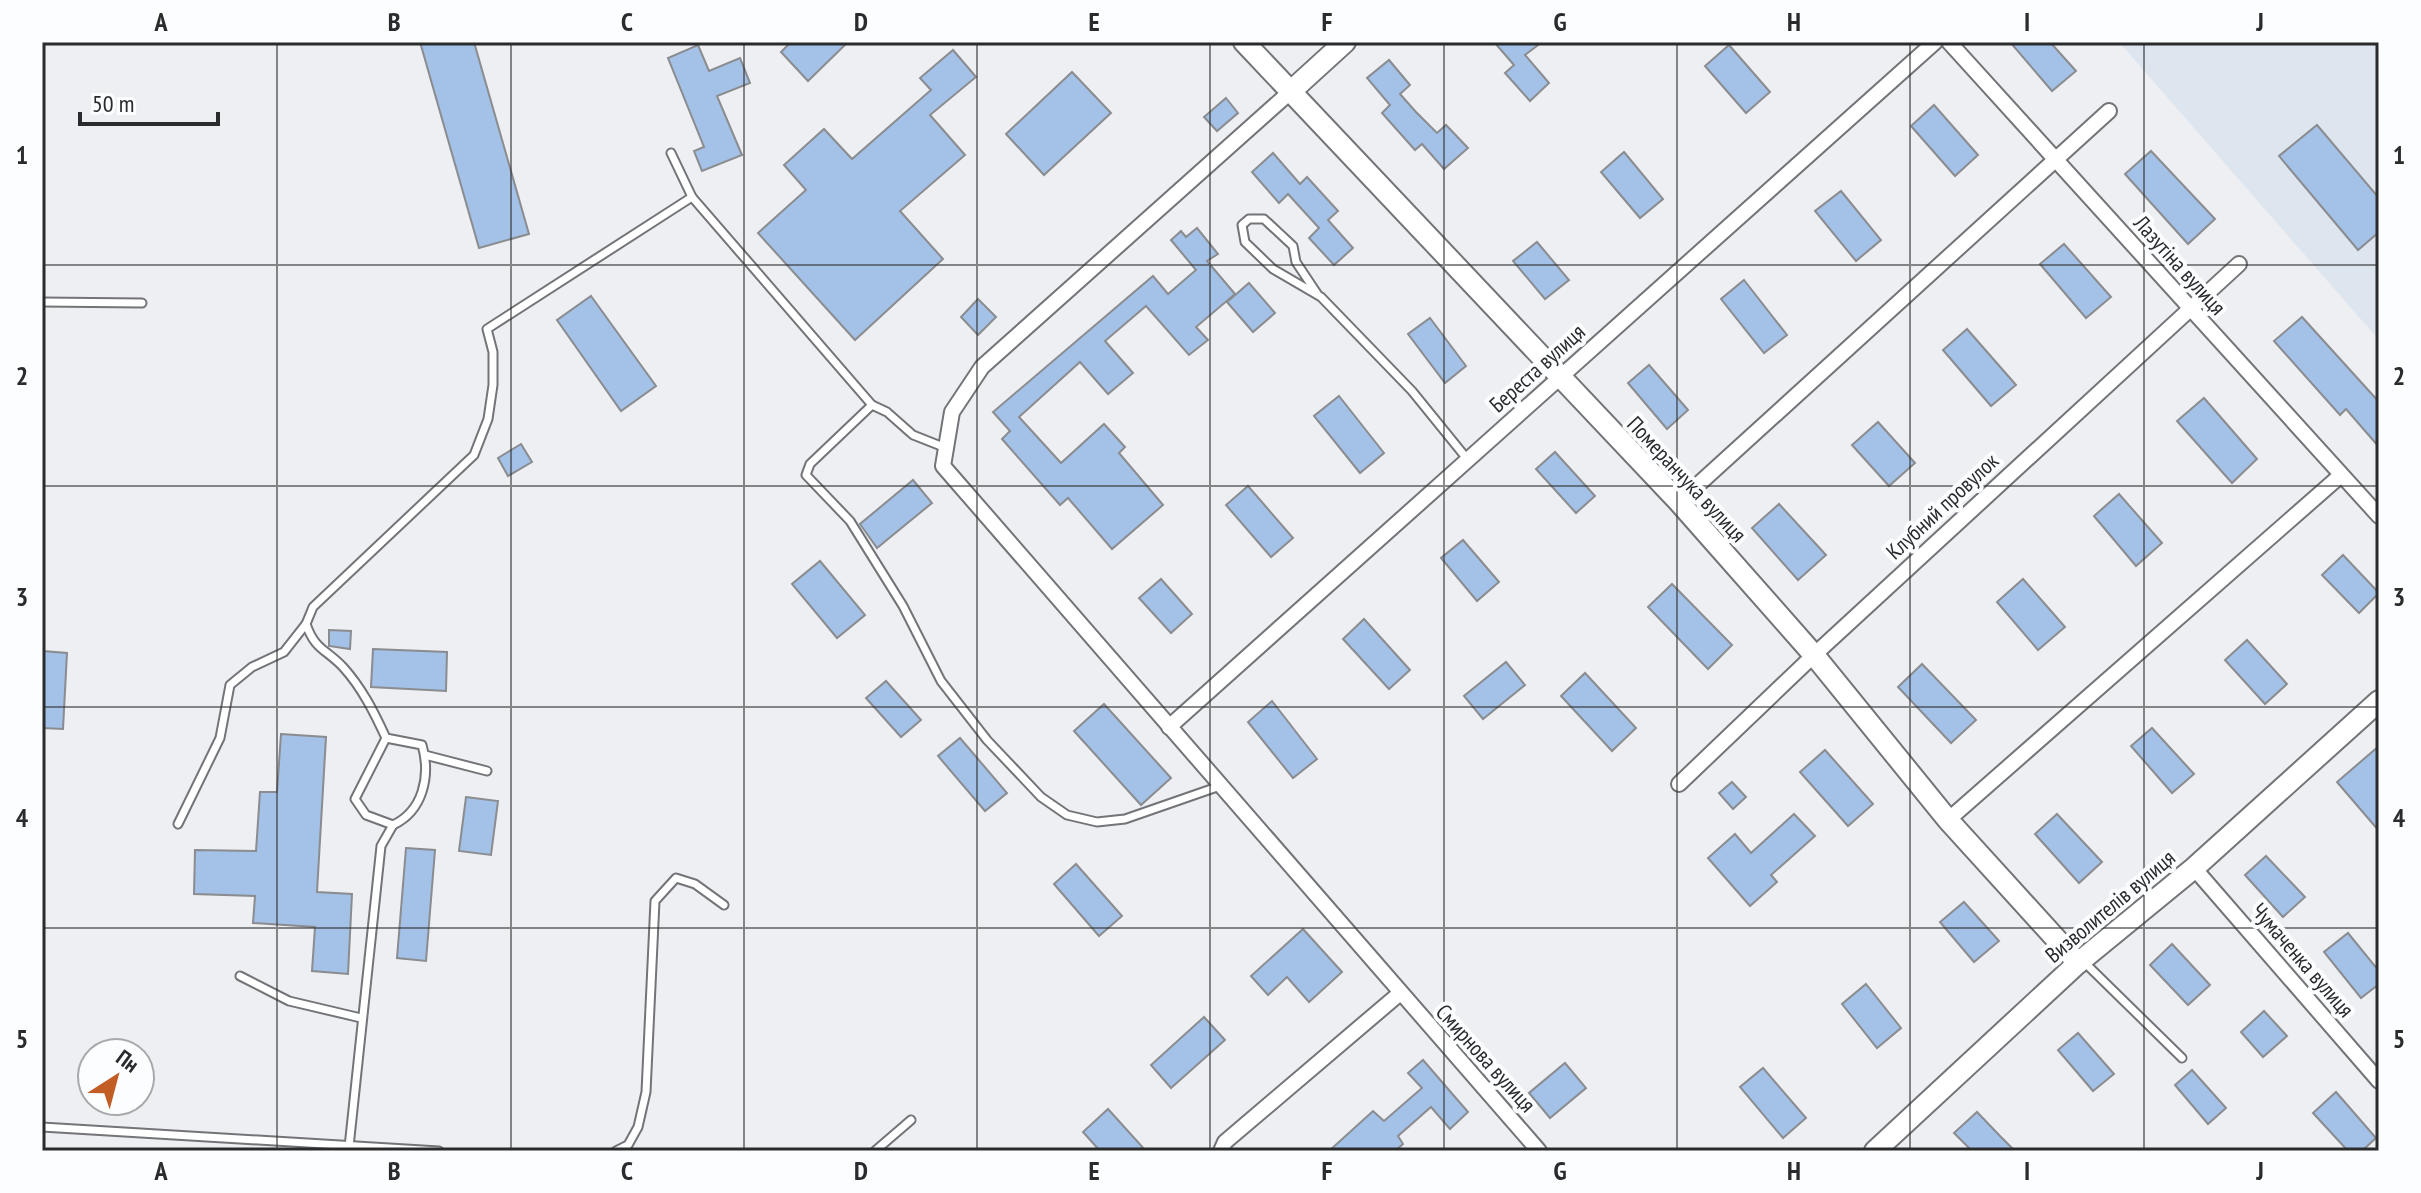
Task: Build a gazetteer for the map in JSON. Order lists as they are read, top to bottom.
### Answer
{
  "streets": {
    "street": [
      "Лазутіна вулиця",
      "Береста вулиця",
      "Померанчука вулиця",
      "Клубний провулок",
      "Визволителів вулиця",
      "Чумаченка вулиця",
      "Смирнова вулиця"
    ]
  },
  "crossings": [
    ["Лазутіна вулиця", "Клубний провулок"],
    ["Береста вулиця", "Померанчука вулиця"],
    ["Береста вулиця", "Смирнова вулиця"],
    ["Померанчука вулиця", "Клубний провулок"],
    ["Померанчука вулиця", "Визволителів вулиця"],
    ["Визволителів вулиця", "Чумаченка вулиця"]
  ],
  "scale_bar": "50 m",
  "north": "top right",
  "grid": {
    "columns": [
      "A",
      "B",
      "C",
      "D",
      "E",
      "F",
      "G",
      "H",
      "I",
      "J"
    ],
    "rows": [
      "1",
      "2",
      "3",
      "4",
      "5"
    ]
  }
}
